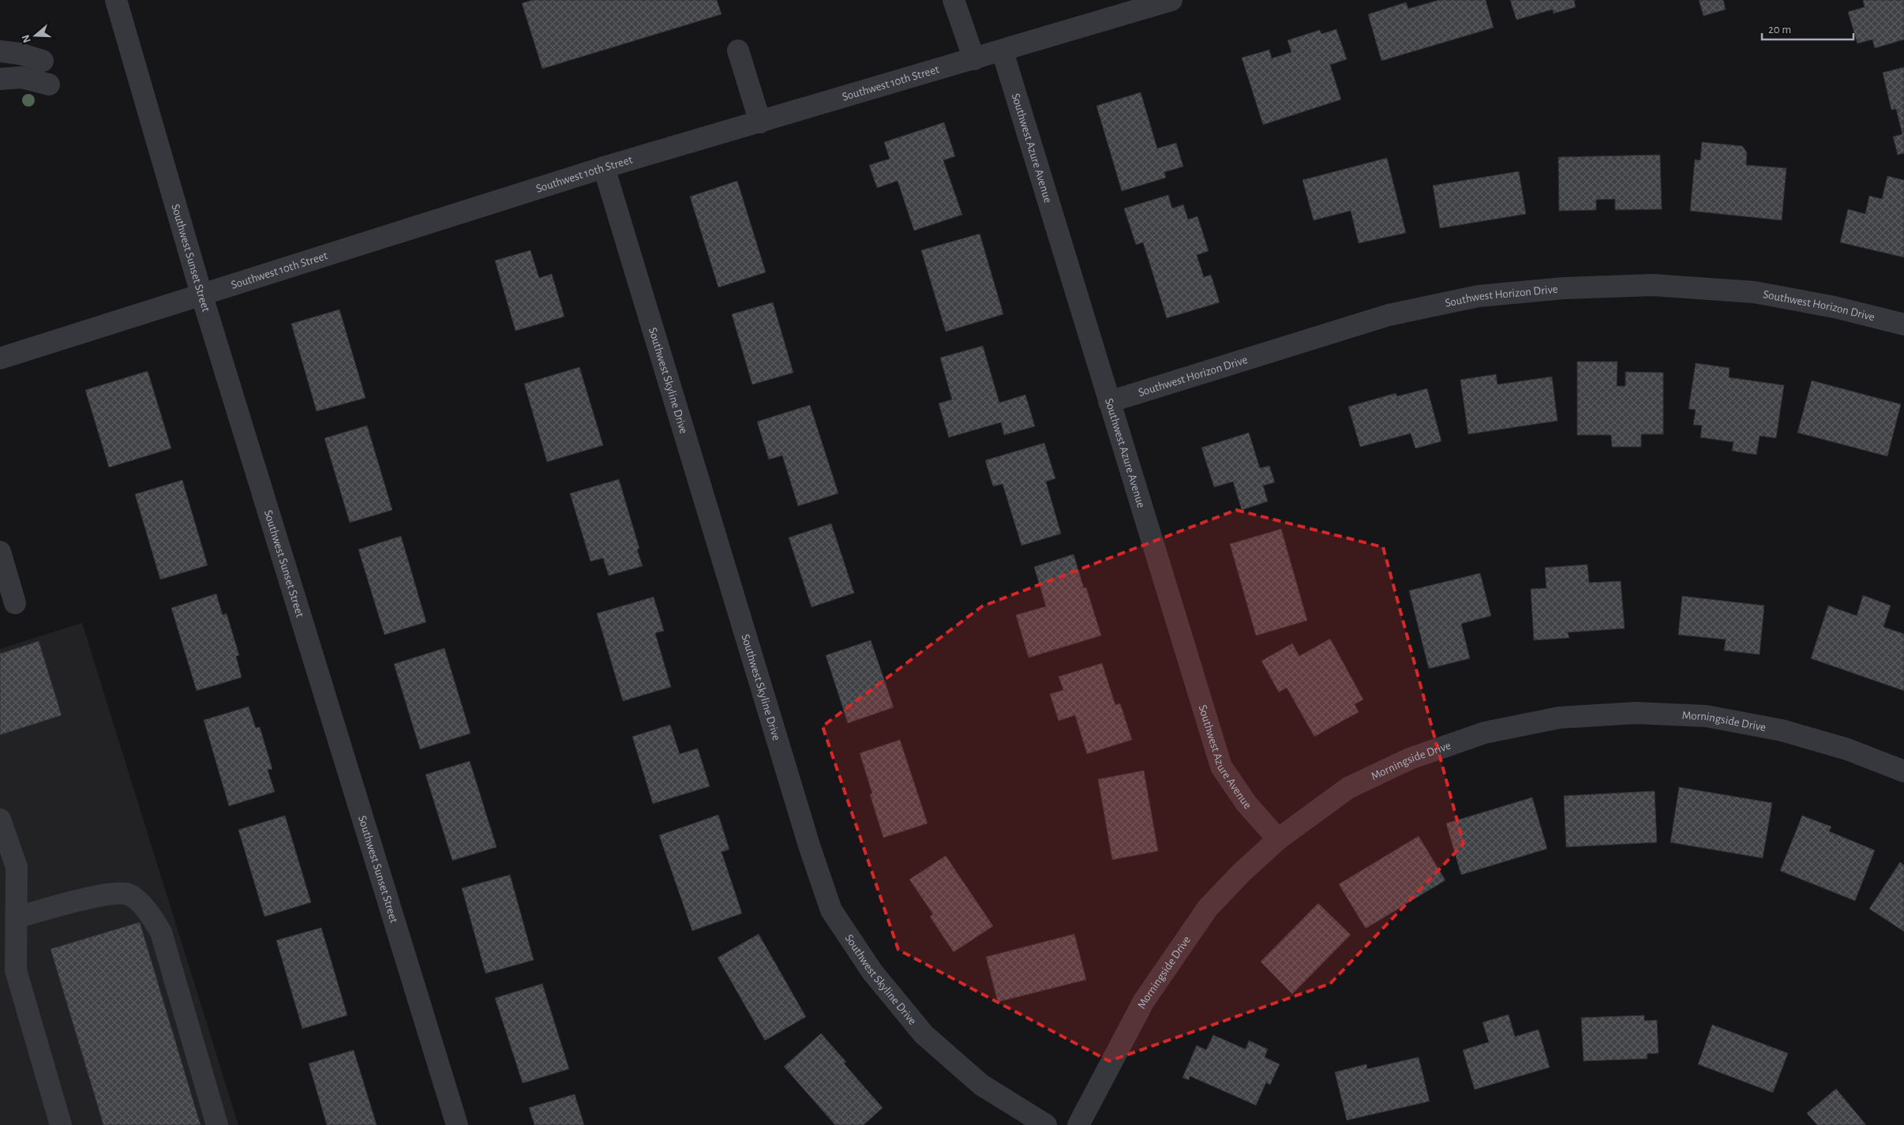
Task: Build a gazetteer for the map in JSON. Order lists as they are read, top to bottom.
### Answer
{
  "streets": {
    "street": [
      "Southwest 10th Street",
      "Southwest Azure Avenue",
      "Southwest Sunset Street",
      "Southwest Horizon Drive",
      "Southwest Skyline Drive",
      "Morningside Drive"
    ]
  },
  "crossings": [
    ["Southwest 10th Street", "Southwest Azure Avenue"],
    ["Southwest 10th Street", "Southwest Sunset Street"],
    ["Southwest 10th Street", "Southwest Skyline Drive"],
    ["Southwest Azure Avenue", "Southwest Horizon Drive"],
    ["Southwest Azure Avenue", "Morningside Drive"]
  ],
  "scale_bar": "20 m",
  "north": "left"
}
